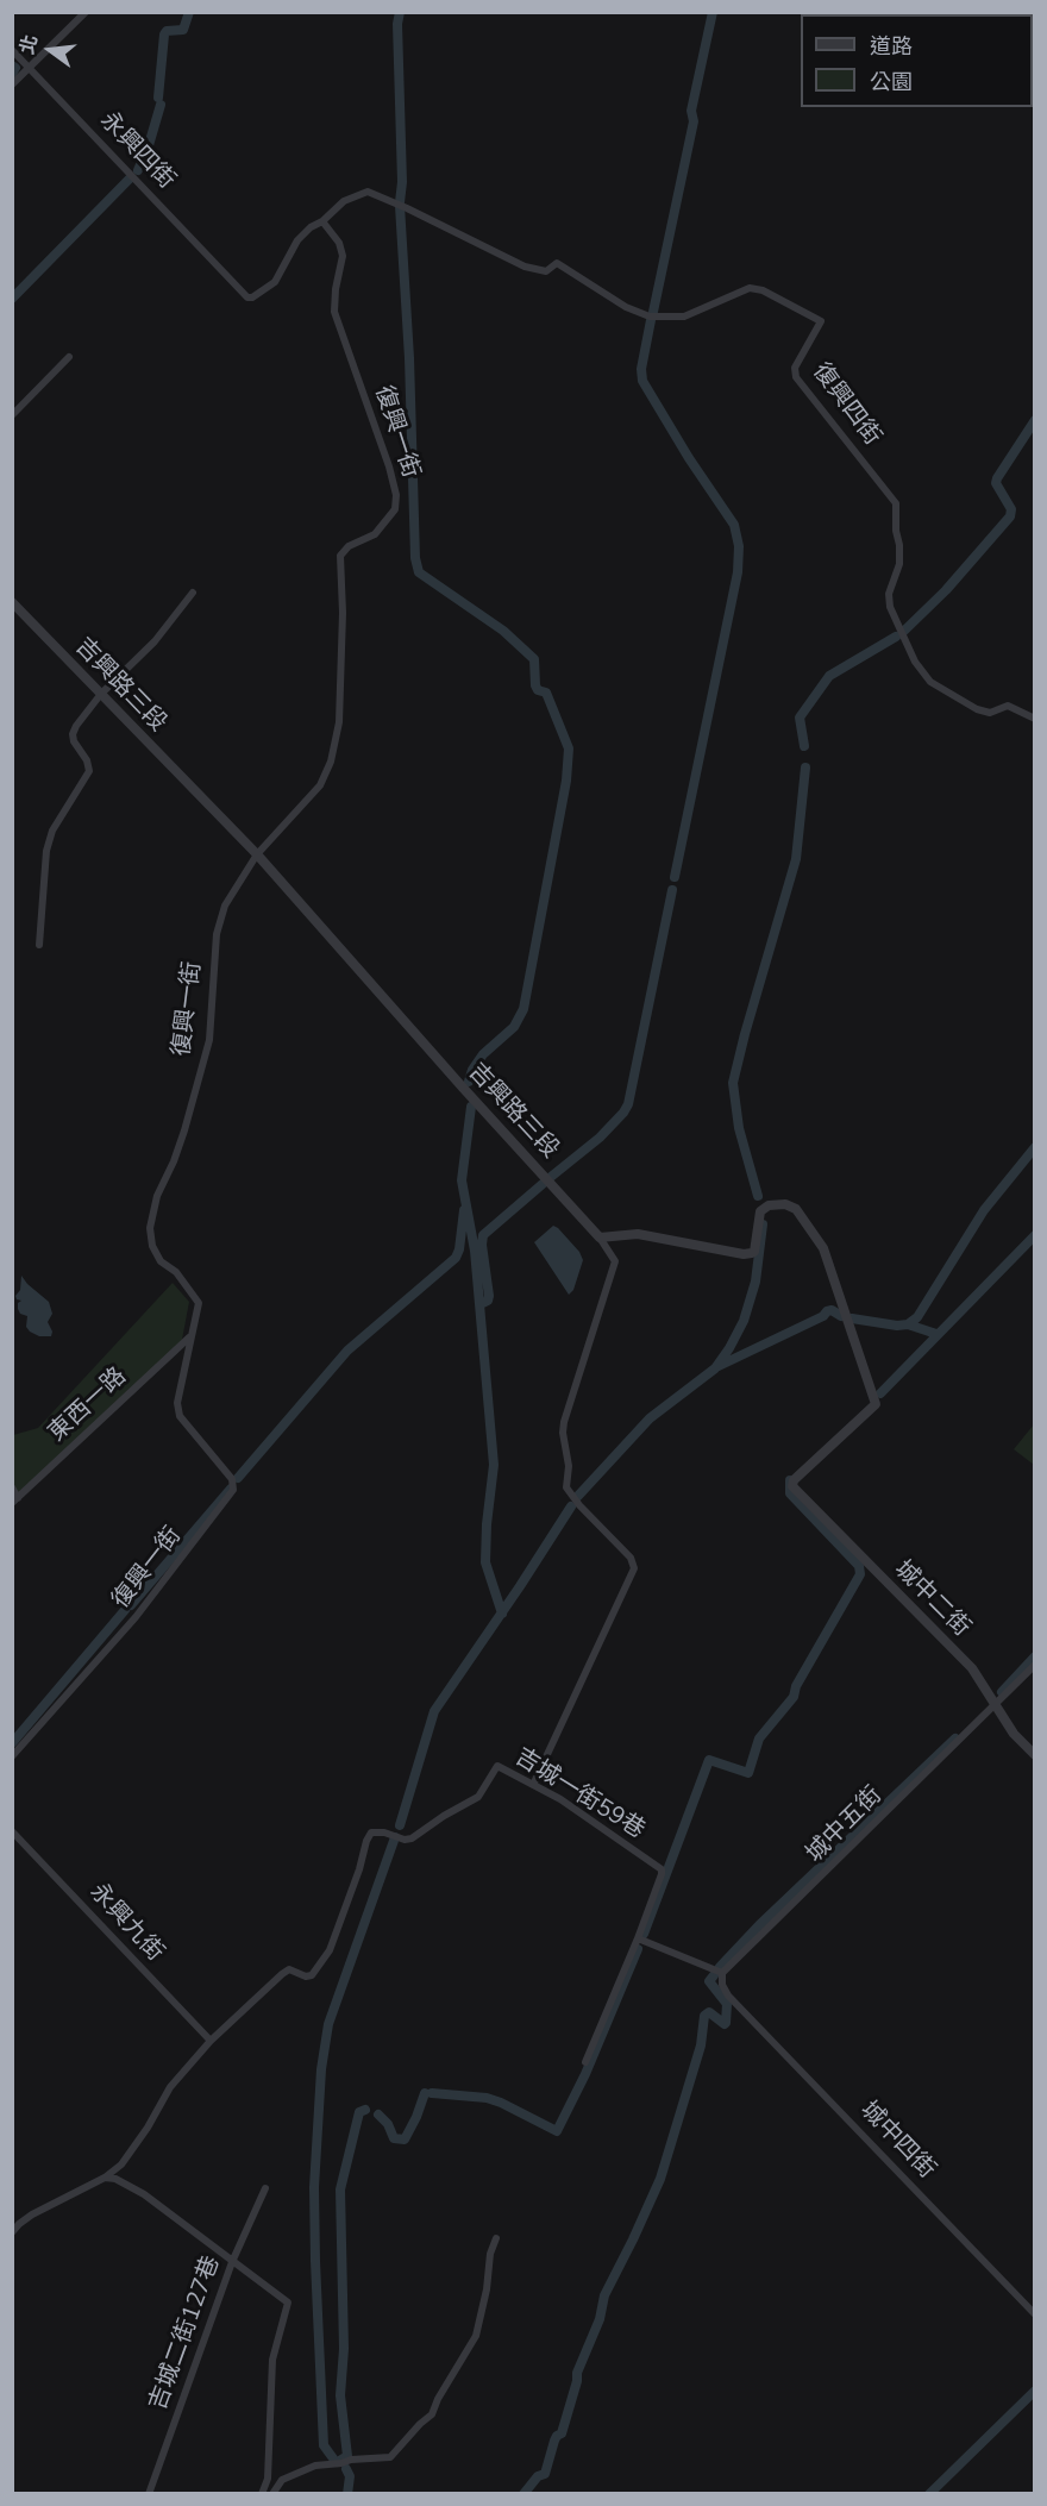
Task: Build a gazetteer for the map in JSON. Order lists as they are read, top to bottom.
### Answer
{
  "streets": {
    "street": [
      "永興四街",
      "復興四街",
      "復興一街",
      "吉興路三段",
      "東西一路",
      "城中二街",
      "吉城一街59巷",
      "城中五街",
      "永興九街",
      "城中四街",
      "吉城二街127巷"
    ]
  },
  "crossings": [
    ["永興四街", "復興四街"],
    ["復興四街", "復興一街"],
    ["復興一街", "吉興路三段"],
    ["復興一街", "東西一路"],
    ["吉興路三段", "城中二街"],
    ["城中二街", "城中五街"],
    ["吉城一街59巷", "永興九街"],
    ["城中五街", "城中四街"]
  ],
  "legend": ["道路", "公園"],
  "north": "left"
}
